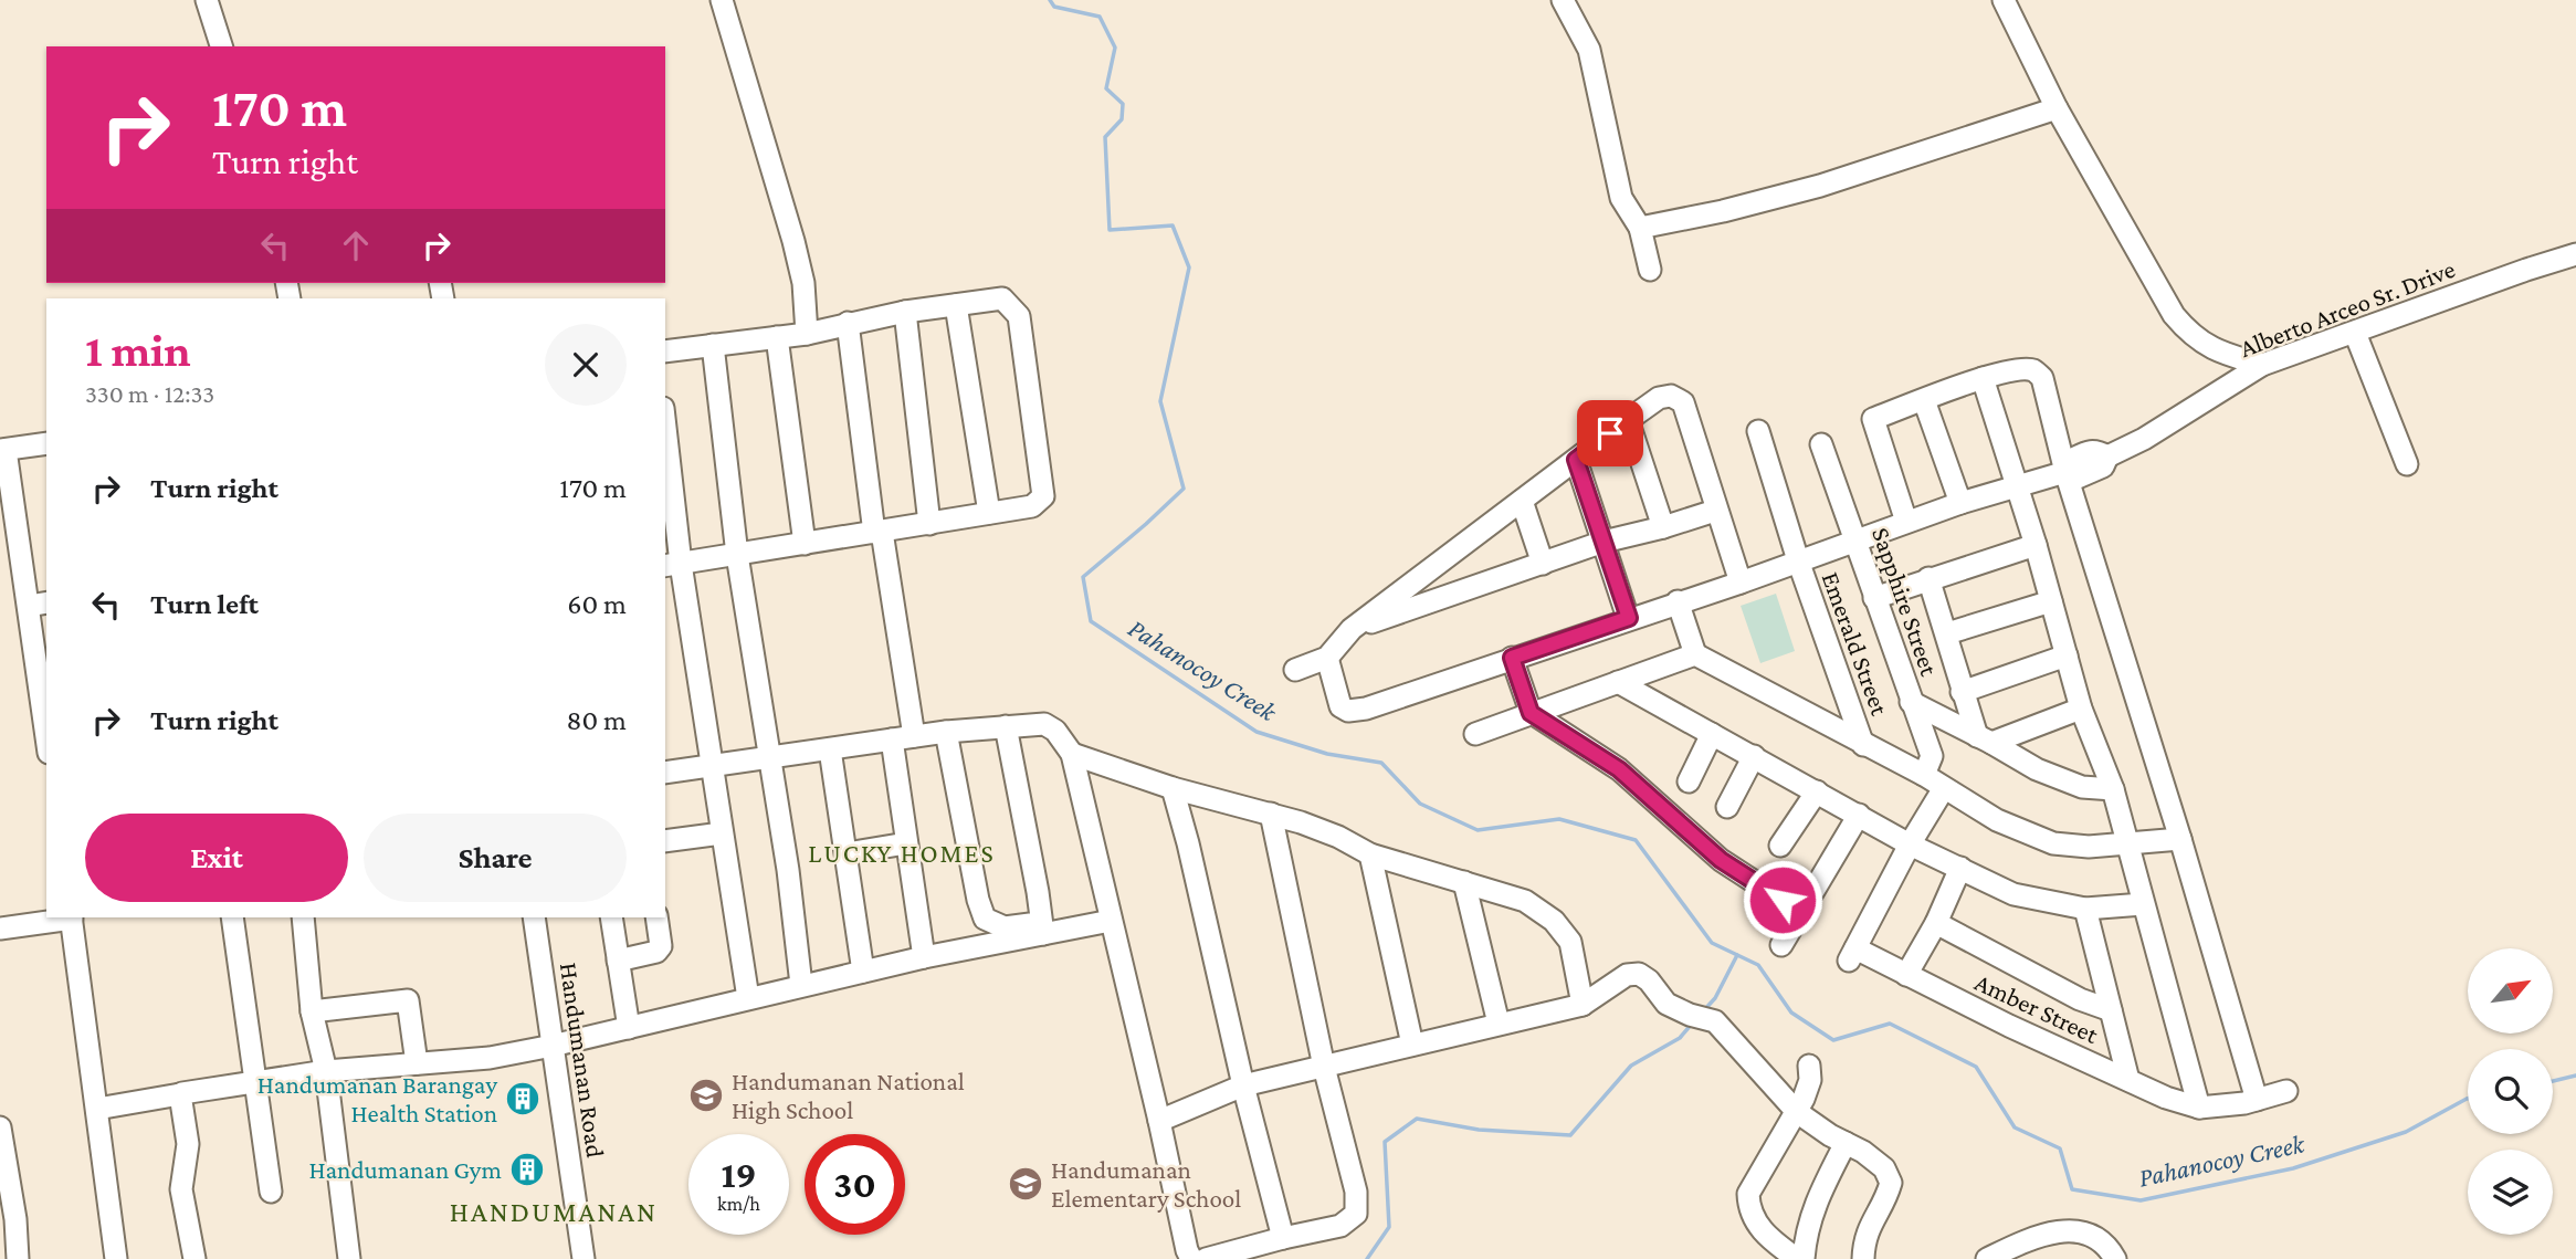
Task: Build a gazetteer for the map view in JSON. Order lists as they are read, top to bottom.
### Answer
{
  "streets": {
    "street": [
      "Alberto Arceo Sr. Drive",
      "Sapphire Street",
      "Emerald Street",
      "Amber Street",
      "Handumanan Road"
    ]
  },
  "districts": ["LUCKY HOMES", "HANDUMANAN"],
  "water": ["Pahanocoy Creek"],
  "places": {
    "school or university": ["Handumanan National High School", "Handumanan Elementary School"],
    "building": ["Handumanan Barangay Health Station", "Handumanan Gym"]
  },
  "north": "top right",
  "page": {
    "turn": ["170 m", "Turn right"],
    "heading": ["1 min", "330 m · 12:33"],
    "list": [
      {
        "name": "Turn right",
        "value": "170 m"
      },
      {
        "name": "Turn left",
        "value": "60 m"
      },
      {
        "name": "Turn right",
        "value": "80 m"
      }
    ],
    "buttons": ["Exit", "Share"],
    "speed": "19 km/h",
    "limit": "30"
  }
}
